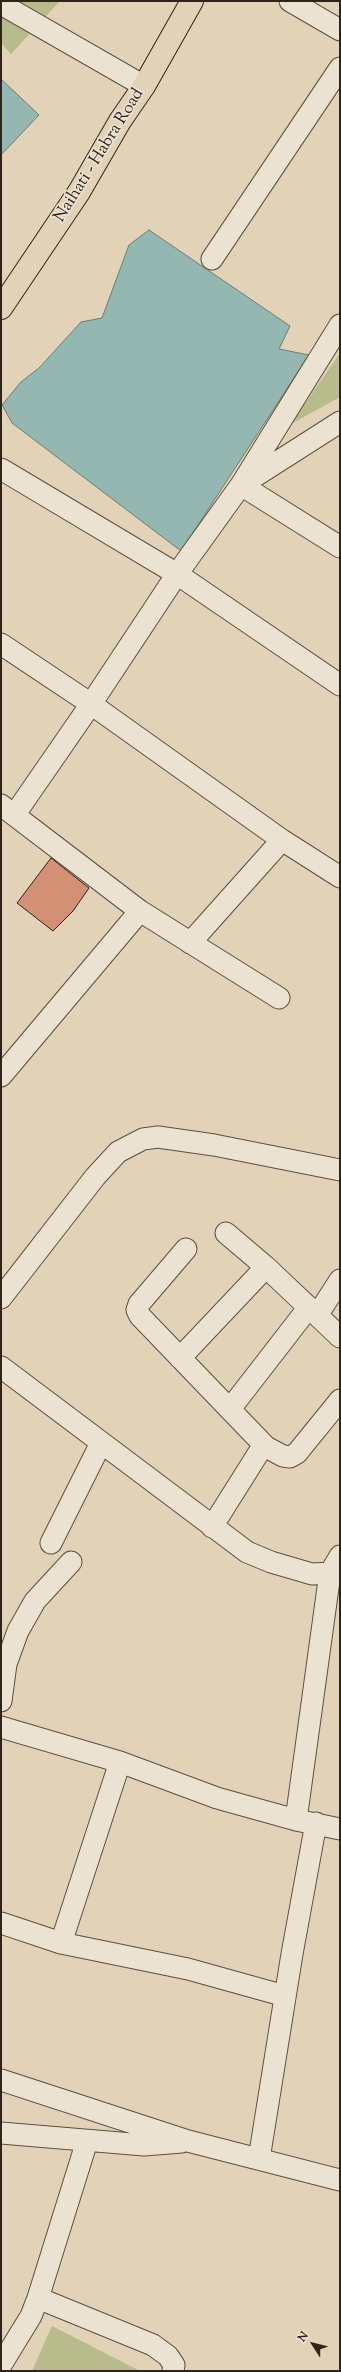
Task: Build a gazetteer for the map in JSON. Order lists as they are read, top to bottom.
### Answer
{
  "streets": {
    "main road": ["Naihati - Habra Road"]
  },
  "north": "top left"
}
